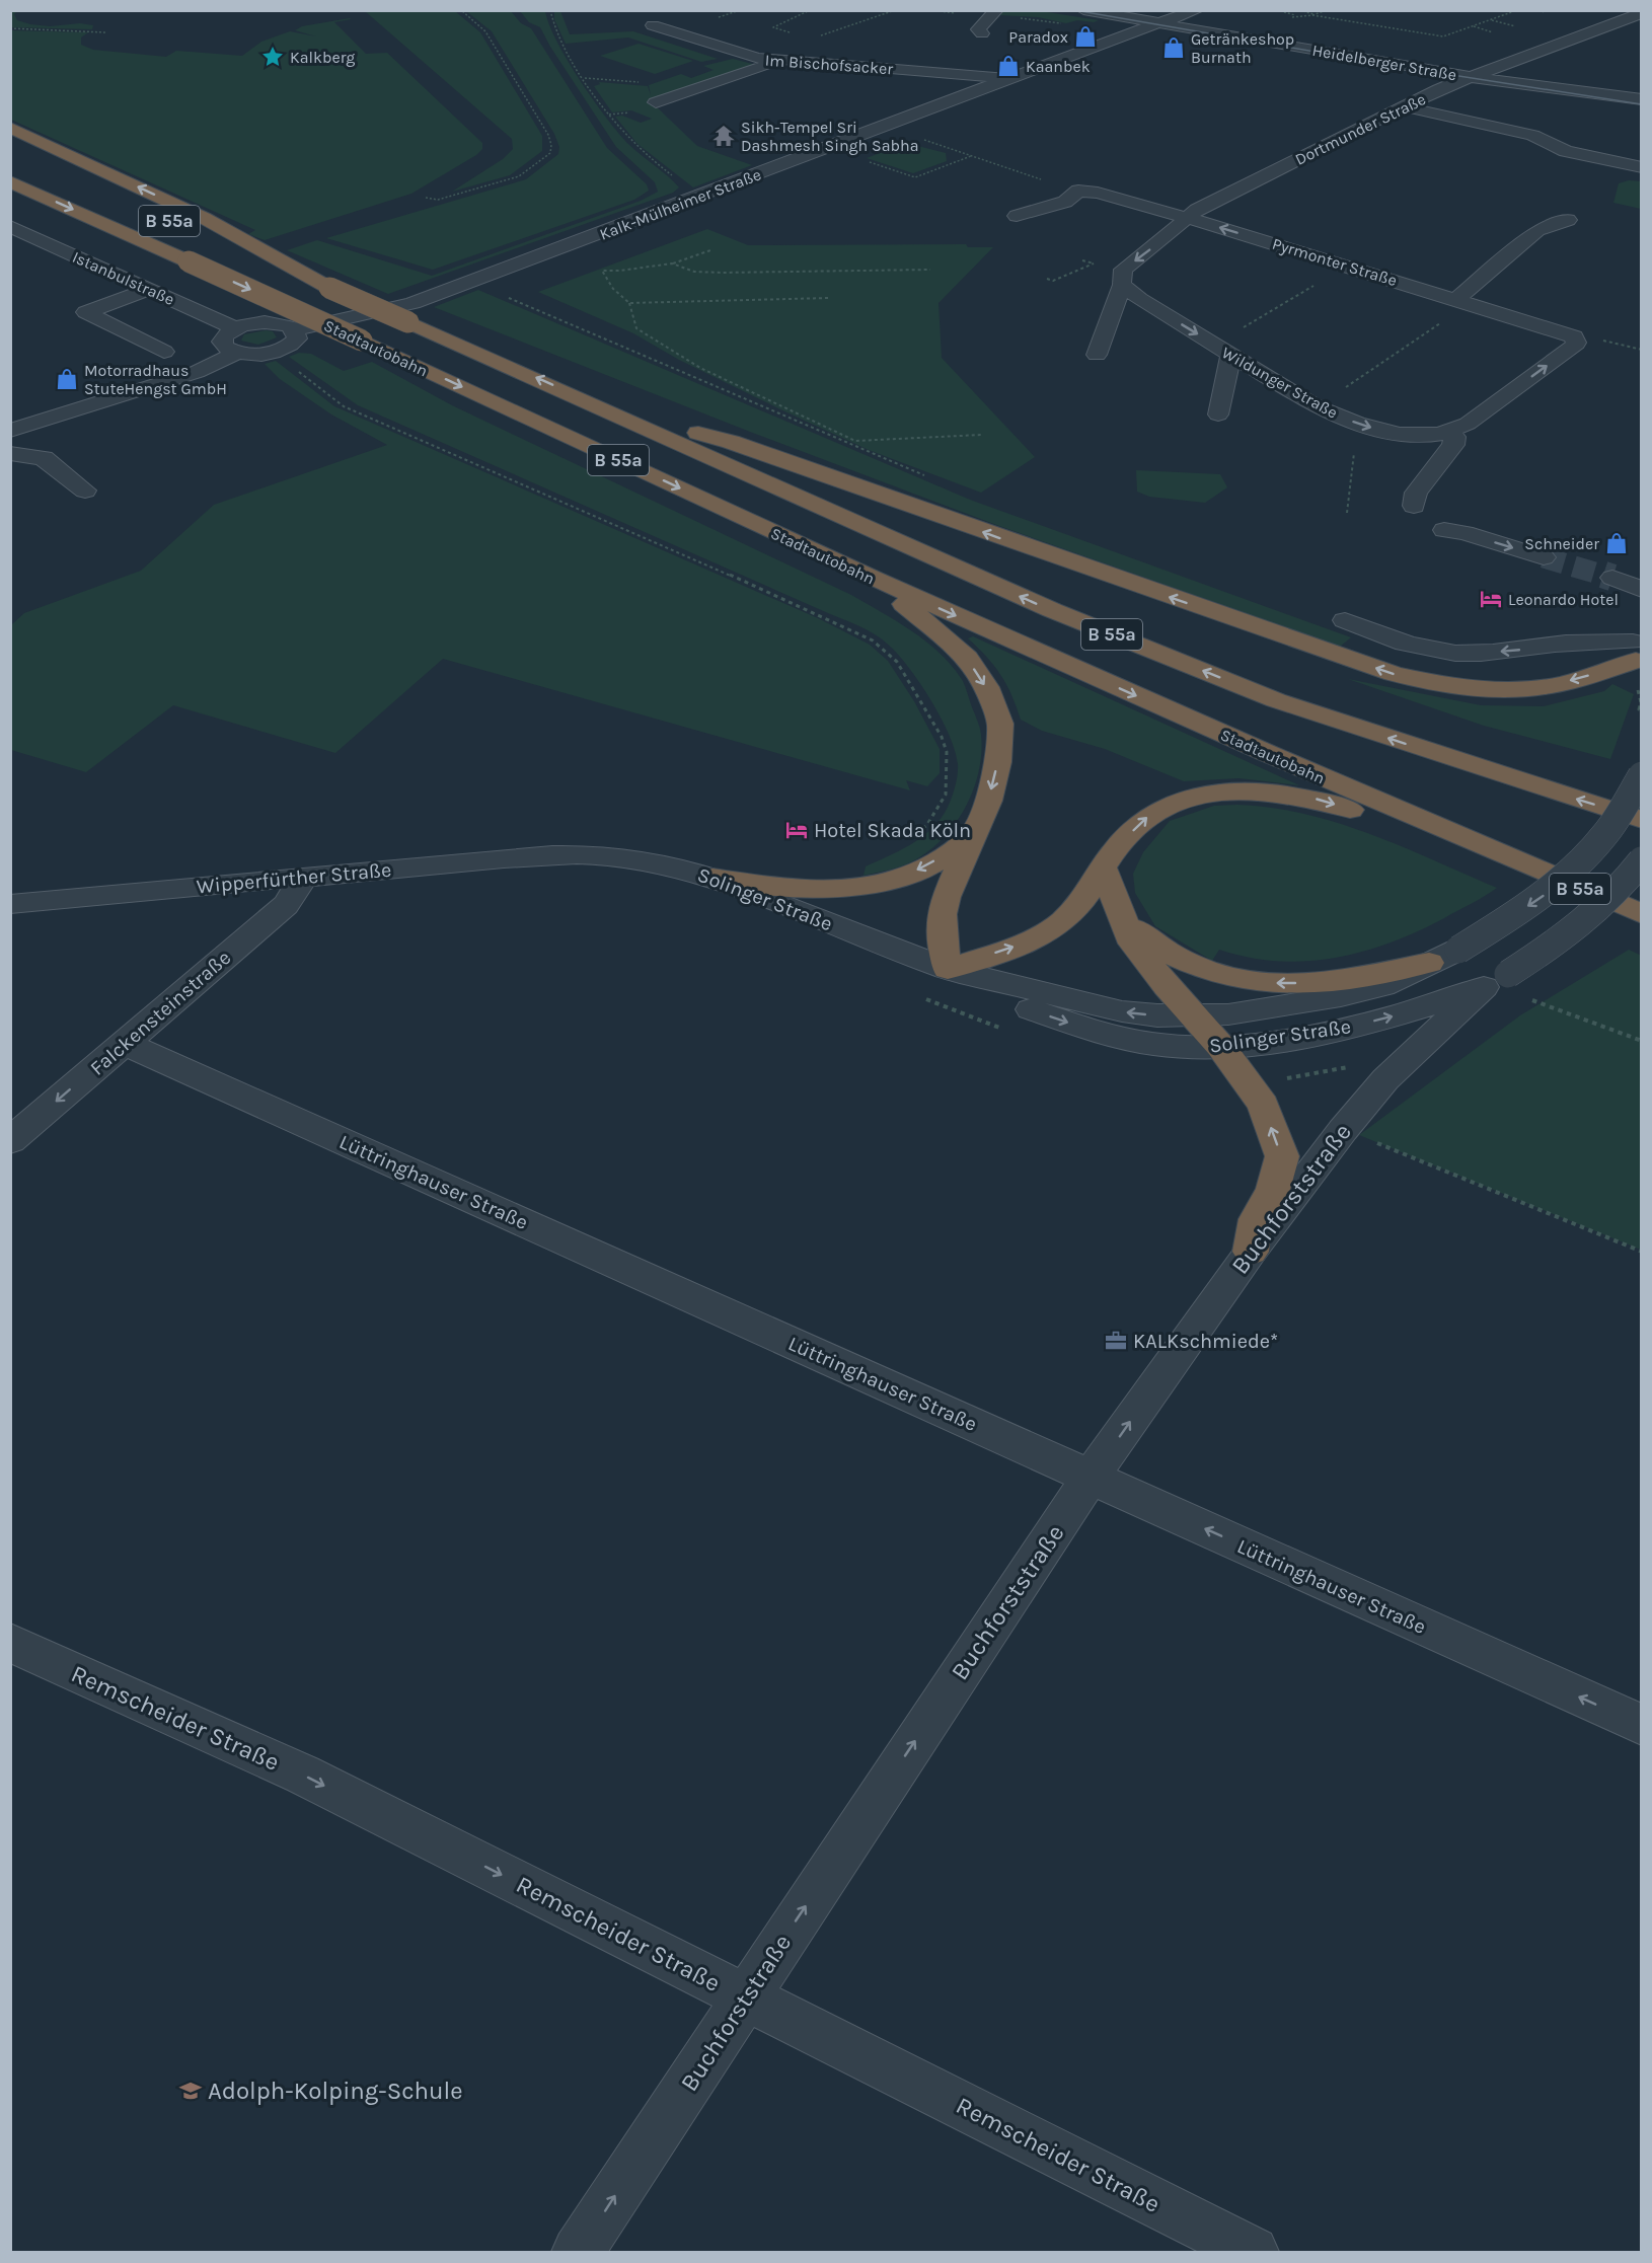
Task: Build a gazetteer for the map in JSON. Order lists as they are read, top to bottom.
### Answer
{
  "streets": {
    "highway": ["B 55a", "Stadtautobahn"],
    "street": [
      "Heidelberger Straße",
      "Im Bischofsacker",
      "Dortmunder Straße",
      "Kalk-Mülheimer Straße",
      "Pyrmonter Straße",
      "Istanbulstraße",
      "Wildunger Straße",
      "Wipperfürther Straße",
      "Solinger Straße",
      "Falckensteinstraße",
      "Lüttringhauser Straße",
      "Buchforststraße",
      "Remscheider Straße"
    ]
  },
  "crossings": [
    ["Heidelberger Straße", "Dortmunder Straße"],
    ["Heidelberger Straße", "Kalk-Mülheimer Straße"],
    ["Im Bischofsacker", "Kalk-Mülheimer Straße"],
    ["Dortmunder Straße", "Pyrmonter Straße"],
    ["Wipperfürther Straße", "Solinger Straße"],
    ["Wipperfürther Straße", "Falckensteinstraße"],
    ["Solinger Straße", "Buchforststraße"],
    ["Falckensteinstraße", "Lüttringhauser Straße"],
    ["Lüttringhauser Straße", "Buchforststraße"],
    ["Buchforststraße", "Remscheider Straße"]
  ],
  "one_way": [
    "Pyrmonter Straße",
    "Falckensteinstraße",
    "Lüttringhauser Straße",
    "Buchforststraße",
    "Remscheider Straße"
  ],
  "places": {
    "shop": [
      "Paradox",
      "Getränkeshop Burnath",
      "Kaanbek",
      "Motorradhaus StuteHengst GmbH",
      "Schneider"
    ],
    "place": ["Kalkberg"],
    "temple": ["Sikh-Tempel Sri Dashmesh Singh Sabha"],
    "hotel": ["Leonardo Hotel", "Hotel Skada Köln"],
    "office": ["KALKschmiede*"],
    "school or university": ["Adolph-Kolping-Schule"]
  }
}
